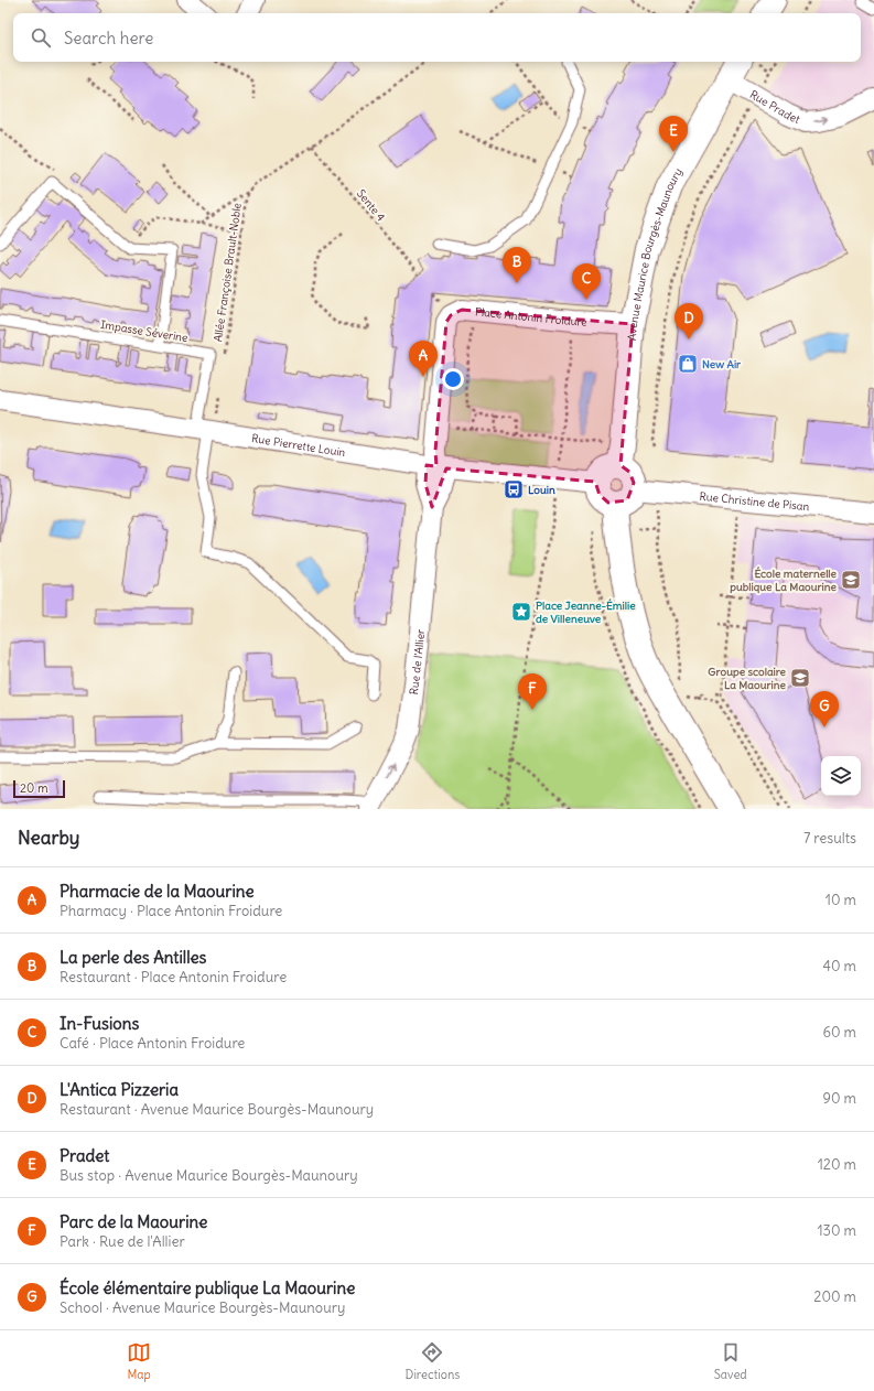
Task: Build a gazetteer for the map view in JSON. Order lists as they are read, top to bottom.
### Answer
{
  "streets": {
    "street": [
      "Rue Pradet",
      "Avenue Maurice Bourgès-Maunoury",
      "Place Antonin Froidure",
      "Rue Pierrette Louin",
      "Rue Christine de Pisan",
      "Rue de l'Allier"
    ],
    "lane": ["Impasse Séverine"],
    "path": ["Sente 4", "Allée Françoise Brault-Noble"]
  },
  "crossings": [
    ["Rue Pradet", "Avenue Maurice Bourgès-Maunoury"],
    ["Sente 4", "Allée Françoise Brault-Noble"],
    ["Avenue Maurice Bourgès-Maunoury", "Place Antonin Froidure"],
    ["Avenue Maurice Bourgès-Maunoury", "Rue Pierrette Louin"],
    ["Avenue Maurice Bourgès-Maunoury", "Rue Christine de Pisan"],
    ["Place Antonin Froidure", "Rue Pierrette Louin"],
    ["Place Antonin Froidure", "Rue de l'Allier"],
    ["Impasse Séverine", "Rue Pierrette Louin"],
    ["Rue Pierrette Louin", "Rue Christine de Pisan"],
    ["Rue Pierrette Louin", "Rue de l'Allier"]
  ],
  "one_way": ["Rue Pradet", "Rue de l'Allier"],
  "places": {
    "shop": ["New Air"],
    "bus stop": ["Louin"],
    "school or university": ["École maternelle publique La Maourine", "Groupe scolaire La Maourine"],
    "place": ["Place Jeanne-Émilie de Villeneuve"]
  },
  "scale_bar": "20 m",
  "page": {
    "search": "Search here",
    "pins": [
      "E",
      "B",
      "C",
      "D",
      "A",
      "F",
      "G"
    ],
    "scale": "20 m",
    "heading": ["Nearby", "7 results"],
    "list": [
      {
        "mark": "A",
        "name": "Pharmacie de la Maourine",
        "note": "Pharmacy · Place Antonin Froidure",
        "value": "10 m"
      },
      {
        "mark": "B",
        "name": "La perle des Antilles",
        "note": "Restaurant · Place Antonin Froidure",
        "value": "40 m"
      },
      {
        "mark": "C",
        "name": "In-Fusions",
        "note": "Café · Place Antonin Froidure",
        "value": "60 m"
      },
      {
        "mark": "D",
        "name": "L'Antica Pizzeria",
        "note": "Restaurant · Avenue Maurice Bourgès-Maunoury",
        "value": "90 m"
      },
      {
        "mark": "E",
        "name": "Pradet",
        "note": "Bus stop · Avenue Maurice Bourgès-Maunoury",
        "value": "120 m"
      },
      {
        "mark": "F",
        "name": "Parc de la Maourine",
        "note": "Park · Rue de l'Allier",
        "value": "130 m"
      },
      {
        "mark": "G",
        "name": "École élémentaire publique La Maourine",
        "note": "School · Avenue Maurice Bourgès-Maunoury",
        "value": "200 m"
      }
    ],
    "nav": ["Map", "Directions", "Saved"]
  }
}
